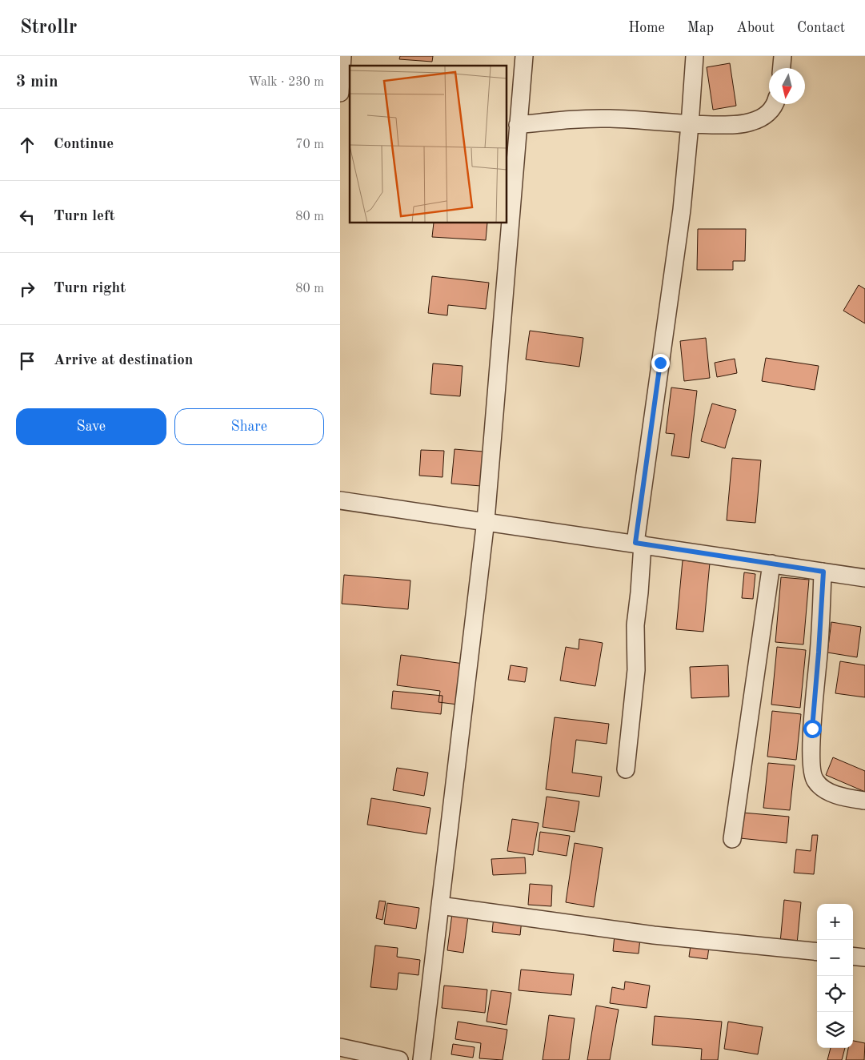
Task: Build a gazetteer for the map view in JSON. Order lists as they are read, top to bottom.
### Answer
{
  "north": "bottom",
  "page": {
    "header": "Strollr",
    "nav": [
      "Home",
      "Map",
      "About",
      "Contact"
    ],
    "heading": ["3 min", "Walk · 230 m"],
    "list": [
      ["Continue", "70 m"],
      ["Turn left", "80 m"],
      ["Turn right", "80 m"],
      "Arrive at destination"
    ],
    "buttons": ["Save", "Share"],
    "map_buttons": ["+", "−"]
  }
}
